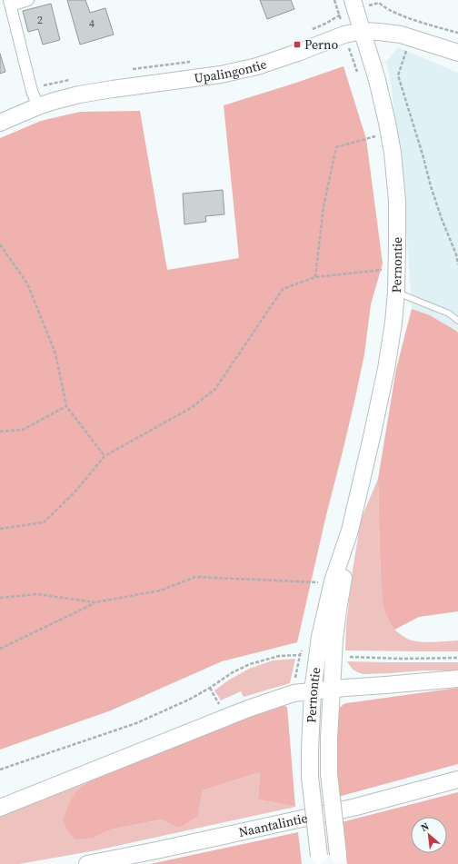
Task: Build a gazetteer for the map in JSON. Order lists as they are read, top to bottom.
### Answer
{
  "streets": {
    "street": ["Upalingontie", "Pernontie", "Naantalintie"]
  },
  "crossings": [
    ["Upalingontie", "Pernontie"]
  ],
  "places": {
    "transit": ["Perno"]
  },
  "house_numbers": ["2", "4"],
  "north": "top left"
}
